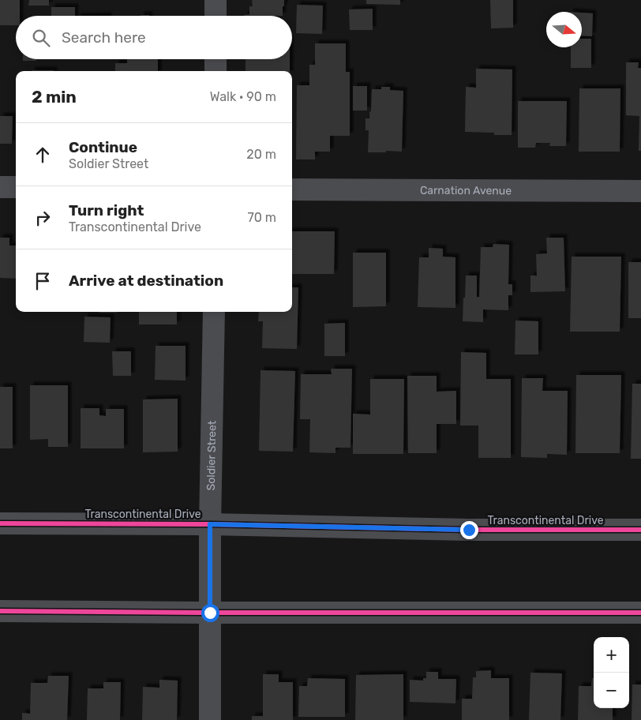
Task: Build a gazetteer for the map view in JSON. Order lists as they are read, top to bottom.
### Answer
{
  "streets": {
    "street": ["Carnation Avenue", "Soldier Street", "Transcontinental Drive"]
  },
  "crossings": [
    ["Soldier Street", "Transcontinental Drive"]
  ],
  "north": "right",
  "page": {
    "search": "Search here",
    "heading": ["2 min", "Walk · 90 m"],
    "list": [
      ["Continue", "Soldier Street", "20 m"],
      ["Turn right", "Transcontinental Drive", "70 m"],
      "Arrive at destination"
    ],
    "map_buttons": ["+", "−"]
  }
}
